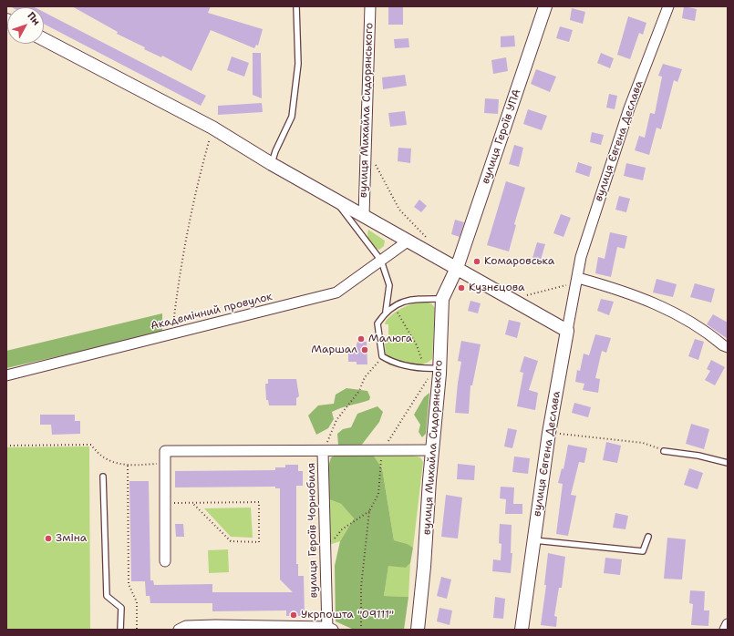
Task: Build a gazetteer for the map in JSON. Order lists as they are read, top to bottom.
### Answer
{
  "streets": {
    "street": [
      "вулиця Михайла Сидорянського",
      "вулиця Героїв УПА",
      "вулиця Євгена Деслава",
      "Академічний провулок",
      "вулиця Героїв Чорнобиля"
    ]
  },
  "crossings": [
    ["вулиця Михайла Сидорянського", "вулиця Героїв УПА"]
  ],
  "places": [
    "Комаровська",
    "Кузнєцова",
    "Малюга",
    "Маршал",
    "Зміна",
    "Укрпошта \"09111\""
  ],
  "north": "top right"
}
